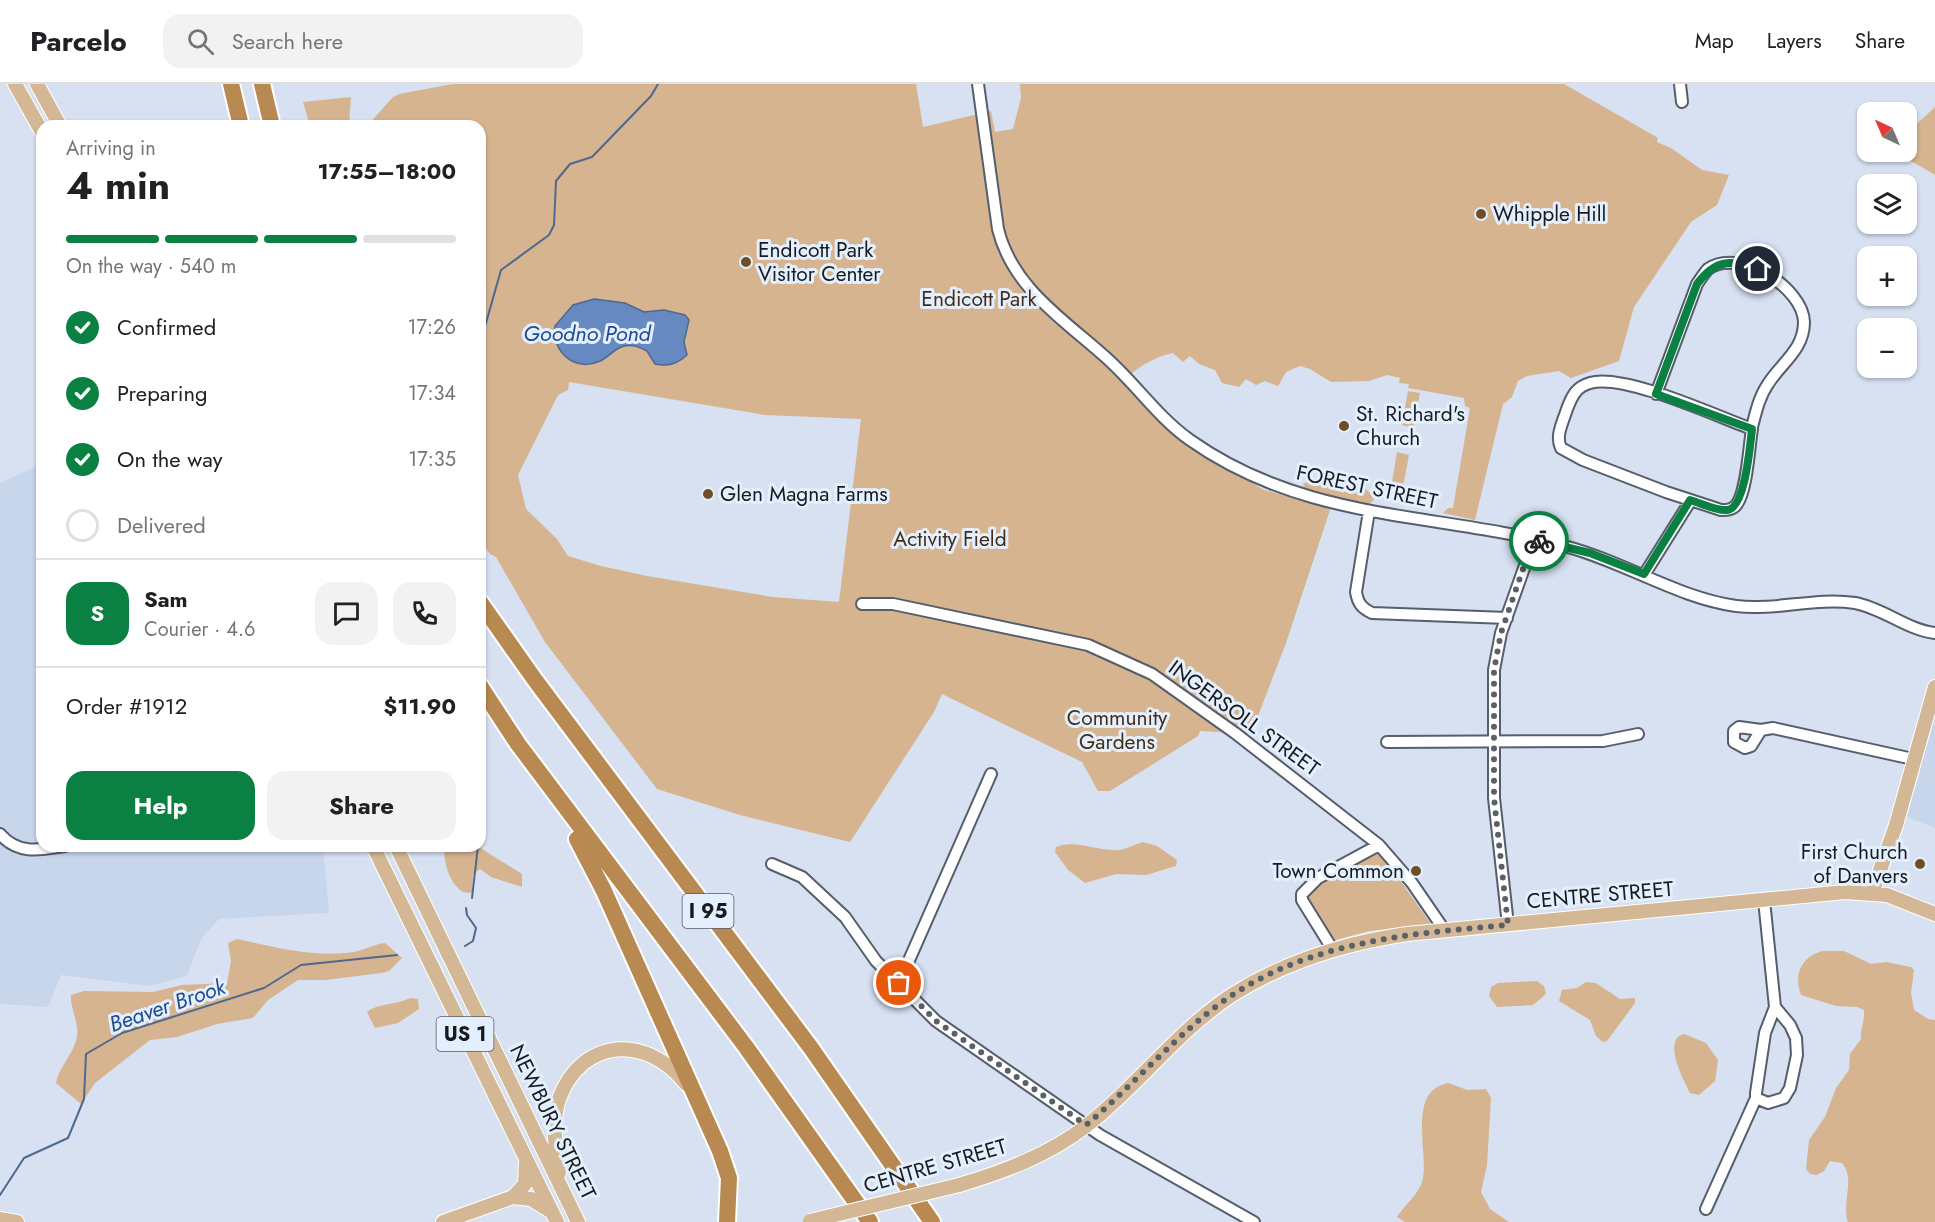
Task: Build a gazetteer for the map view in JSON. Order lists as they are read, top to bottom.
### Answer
{
  "streets": {
    "highway": ["I 95"],
    "main road": ["CENTRE STREET", "US 1", "NEWBURY STREET"],
    "street": ["FOREST STREET", "INGERSOLL STREET"]
  },
  "crossings": [
    ["INGERSOLL STREET", "CENTRE STREET"]
  ],
  "water": ["Goodno Pond", "Beaver Brook"],
  "parks": ["Endicott Park", "Activity Field", "Community Gardens"],
  "places": [
    "Whipple Hill",
    "Endicott Park Visitor Center",
    "St. Richard's Church",
    "Glen Magna Farms",
    "First Church of Danvers",
    "Town Common"
  ],
  "north": "top left",
  "page": {
    "header": "Parcelo",
    "search": "Search here",
    "nav": ["Map", "Layers", "Share"],
    "map_buttons": ["+", "−"],
    "heading": ["4 min", "Arriving in", "17:55–18:00"],
    "panel": [
      "Sam",
      "Courier · 4.6",
      "Order #1912",
      "$11.90"
    ],
    "bar": "On the way · 540 m",
    "list": [
      ["Confirmed", "17:26"],
      ["Preparing", "17:34"],
      ["On the way", "17:35"],
      "Delivered"
    ],
    "round": "S",
    "buttons": ["Help", "Share"]
  }
}
